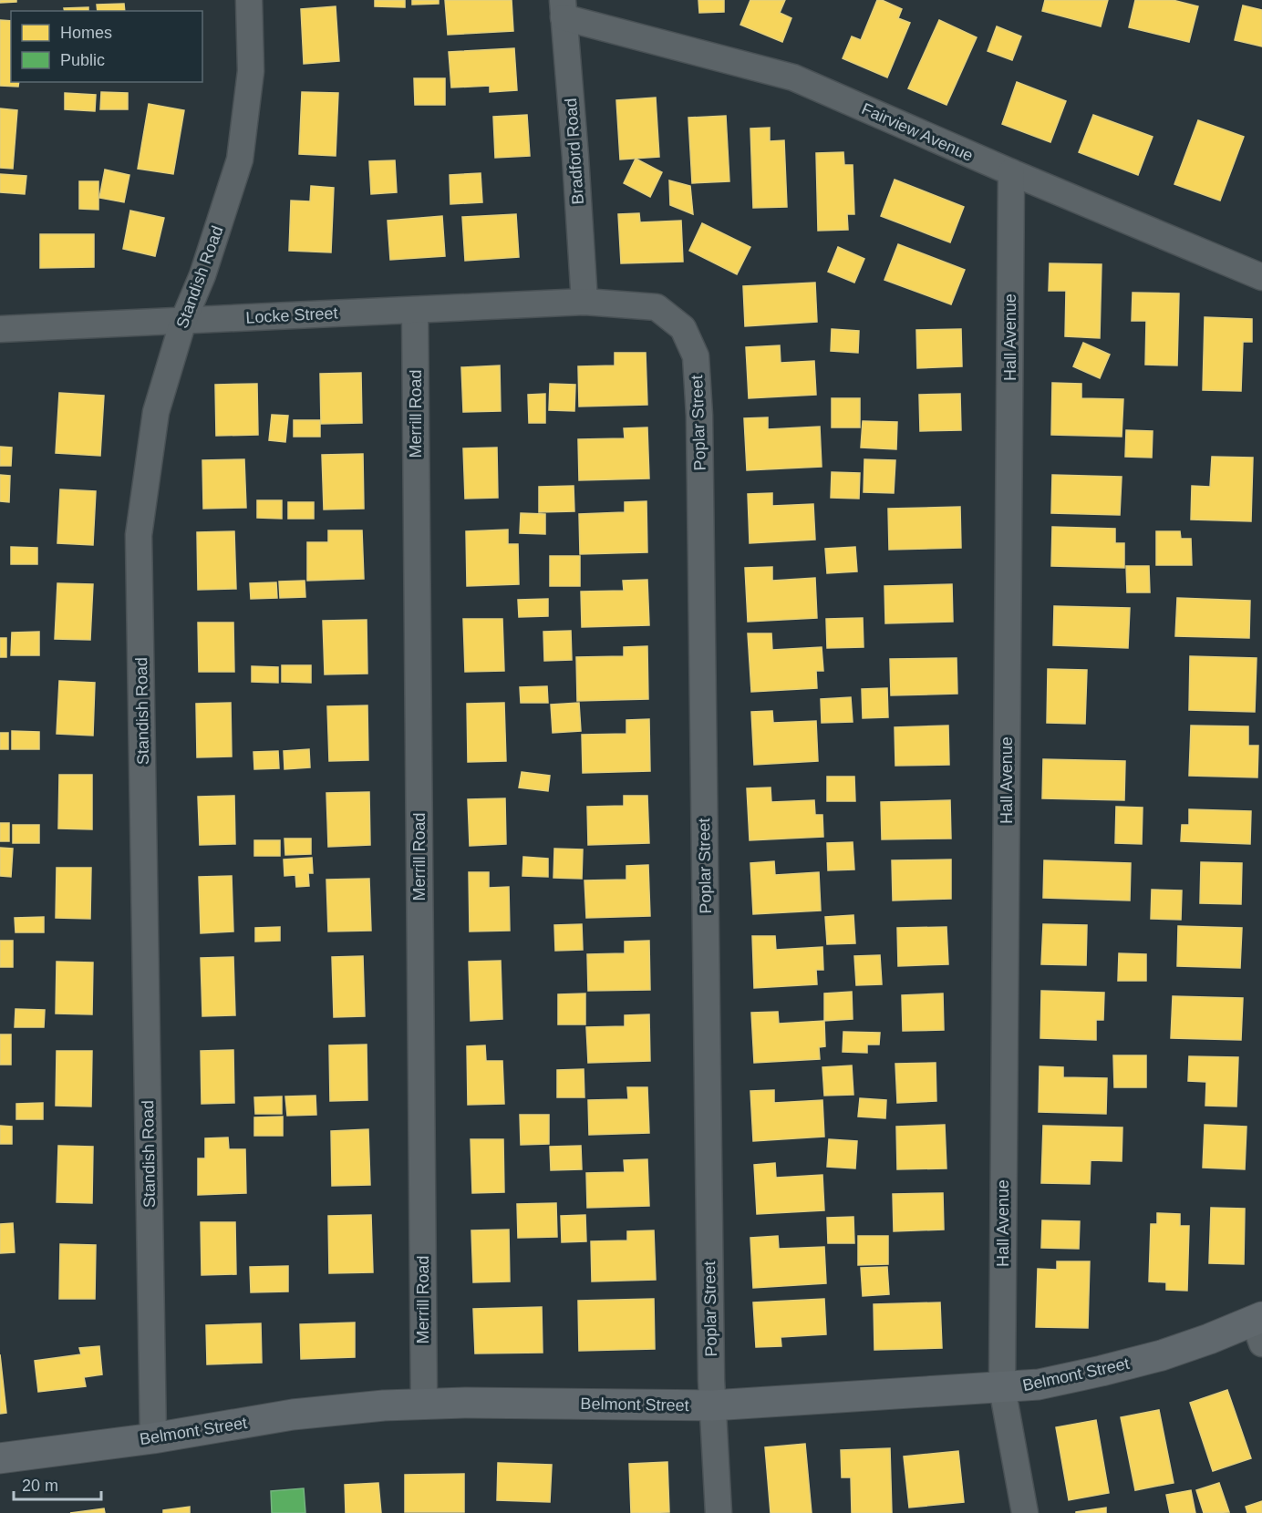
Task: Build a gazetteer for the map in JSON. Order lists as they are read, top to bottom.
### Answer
{
  "streets": {
    "main road": ["Belmont Street"],
    "street": [
      "Fairview Avenue",
      "Bradford Road",
      "Standish Road",
      "Locke Street",
      "Hall Avenue",
      "Merrill Road",
      "Poplar Street"
    ]
  },
  "crossings": [
    ["Fairview Avenue", "Bradford Road"],
    ["Fairview Avenue", "Hall Avenue"],
    ["Bradford Road", "Locke Street"],
    ["Bradford Road", "Poplar Street"],
    ["Standish Road", "Locke Street"],
    ["Standish Road", "Belmont Street"],
    ["Locke Street", "Merrill Road"],
    ["Locke Street", "Poplar Street"],
    ["Hall Avenue", "Belmont Street"],
    ["Merrill Road", "Belmont Street"],
    ["Poplar Street", "Belmont Street"]
  ],
  "legend": ["Homes", "Public"],
  "scale_bar": "20 m"
}
